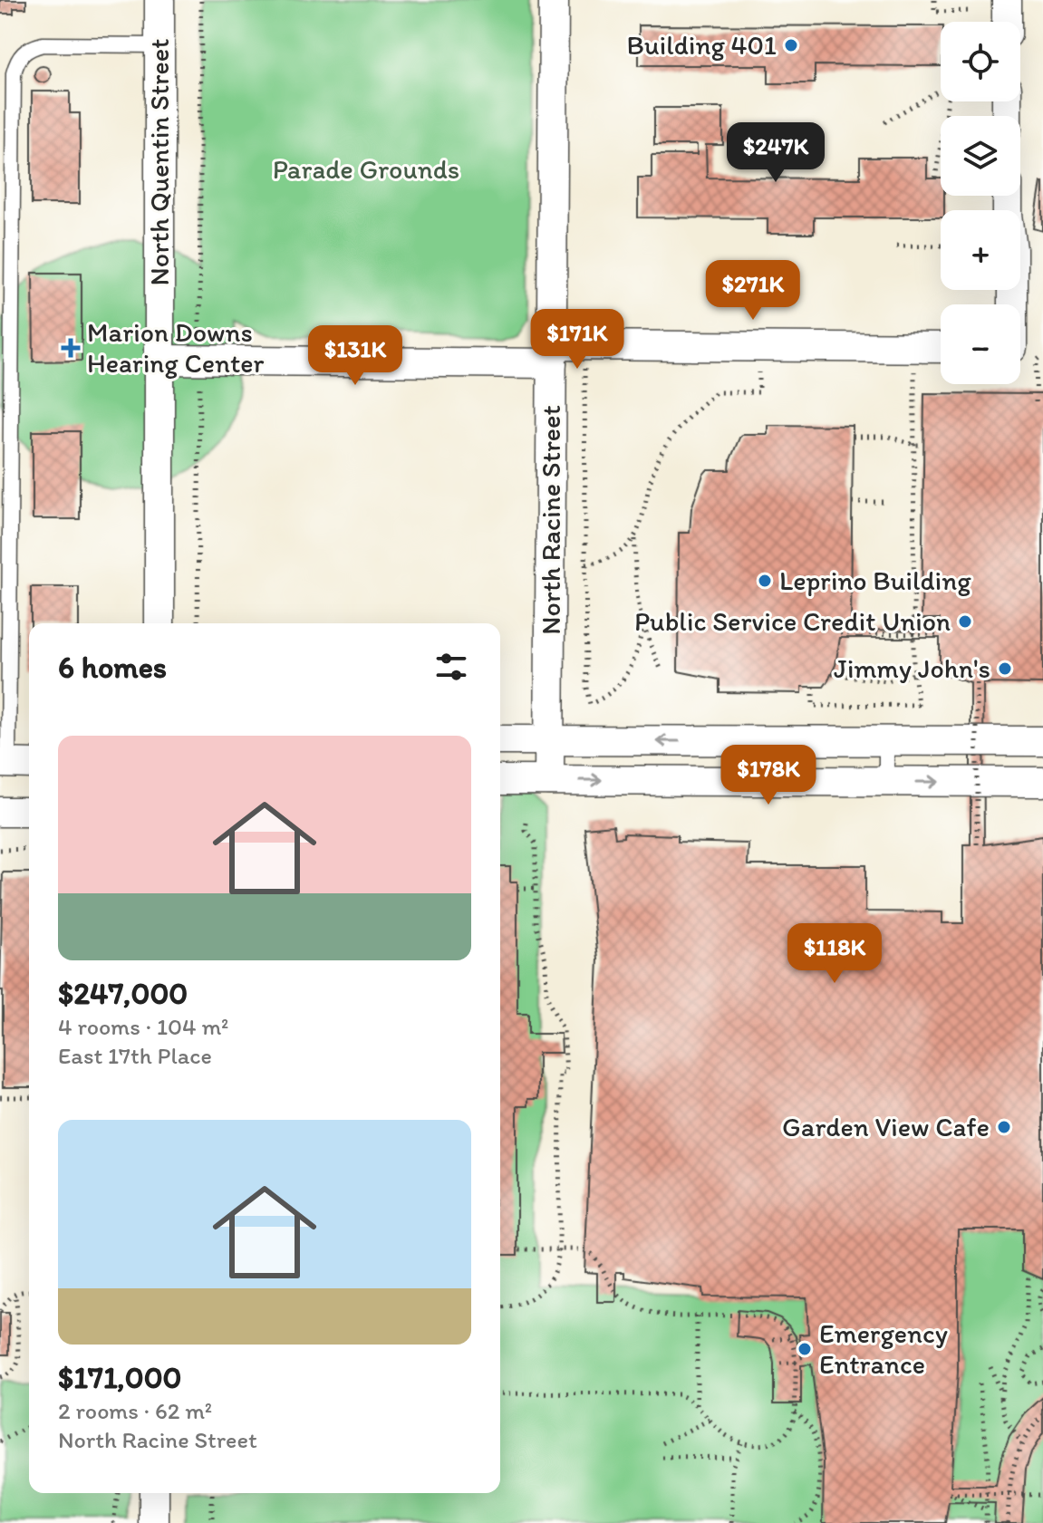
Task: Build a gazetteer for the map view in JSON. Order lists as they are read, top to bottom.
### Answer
{
  "streets": {
    "street": ["North Quentin Street", "North Racine Street"]
  },
  "parks": ["Parade Grounds"],
  "places": {
    "other": [
      "Building 401",
      "Leprino Building",
      "Public Service Credit Union",
      "Jimmy John's",
      "Garden View Cafe",
      "Emergency Entrance"
    ],
    "health": ["Marion Downs Hearing Center"]
  },
  "page": {
    "map_buttons": ["+", "−"],
    "price": [
      "$247K",
      "$271K",
      "$171K",
      "$131K",
      "$178K",
      "$118K"
    ],
    "heading": "6 homes",
    "list": [
      {
        "name": "$247,000",
        "note": "4 rooms · 104 m² · East 17th Place"
      },
      {
        "name": "$171,000",
        "note": "2 rooms · 62 m² · North Racine Street"
      }
    ]
  }
}
